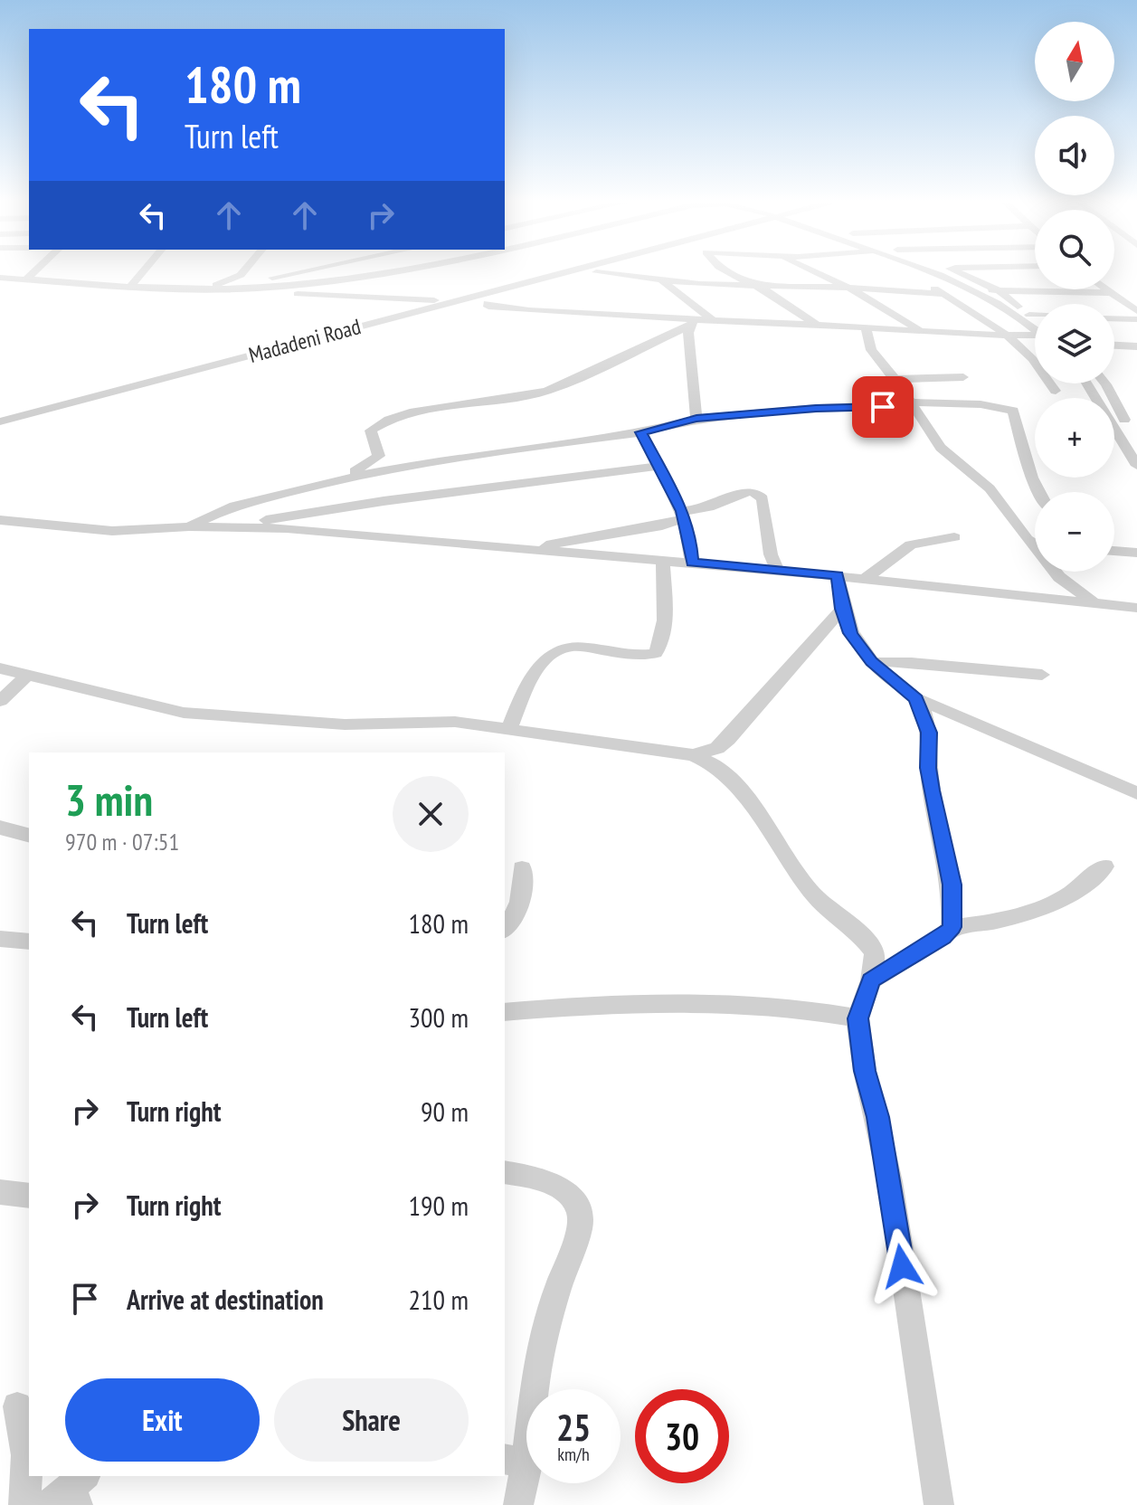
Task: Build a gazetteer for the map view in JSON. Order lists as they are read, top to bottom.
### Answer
{
  "streets": {
    "street": ["Madadeni Road"]
  },
  "north": "top",
  "page": {
    "map_buttons": ["+", "−"],
    "turn": ["180 m", "Turn left"],
    "heading": ["3 min", "970 m · 07:51"],
    "list": [
      {
        "name": "Turn left",
        "value": "180 m"
      },
      {
        "name": "Turn left",
        "value": "300 m"
      },
      {
        "name": "Turn right",
        "value": "90 m"
      },
      {
        "name": "Turn right",
        "value": "190 m"
      },
      {
        "name": "Arrive at destination",
        "value": "210 m"
      }
    ],
    "buttons": ["Exit", "Share"],
    "speed": "25 km/h",
    "limit": "30"
  }
}
